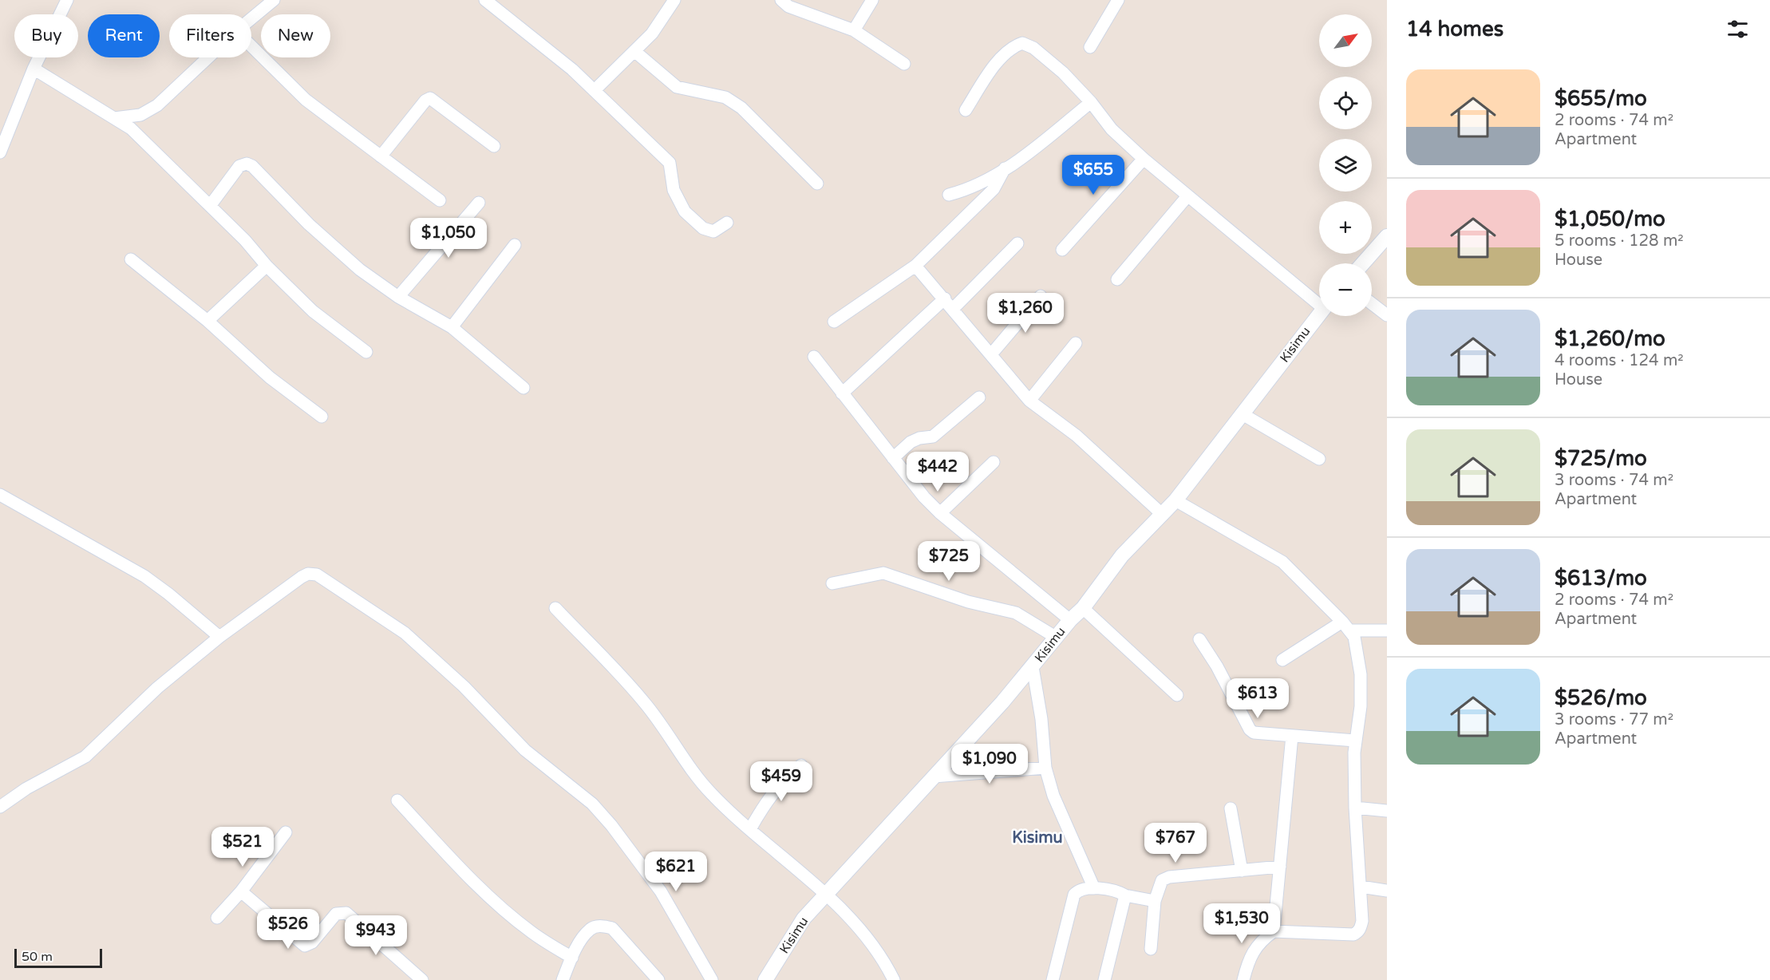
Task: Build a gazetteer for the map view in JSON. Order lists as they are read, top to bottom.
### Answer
{
  "streets": {
    "street": ["Kisimu"]
  },
  "districts": ["Kisimu"],
  "scale_bar": "50 m",
  "north": "top right",
  "page": {
    "heading": "14 homes",
    "map_buttons": ["+", "−"],
    "chip": [
      "Buy",
      "Rent",
      "Filters",
      "New"
    ],
    "list": [
      {
        "name": "$655/mo",
        "note": "2 rooms · 74 m² · Apartment"
      },
      {
        "name": "$1,050/mo",
        "note": "5 rooms · 128 m² · House"
      },
      {
        "name": "$1,260/mo",
        "note": "4 rooms · 124 m² · House"
      },
      {
        "name": "$725/mo",
        "note": "3 rooms · 74 m² · Apartment"
      },
      {
        "name": "$613/mo",
        "note": "2 rooms · 74 m² · Apartment"
      },
      {
        "name": "$526/mo",
        "note": "3 rooms · 77 m² · Apartment"
      }
    ],
    "price": [
      "$655",
      "$1,050",
      "$1,260",
      "$442",
      "$725",
      "$613",
      "$1,090",
      "$459",
      "$767",
      "$521",
      "$621",
      "$1,530",
      "$526",
      "$943"
    ],
    "scale": "50 m"
  }
}
